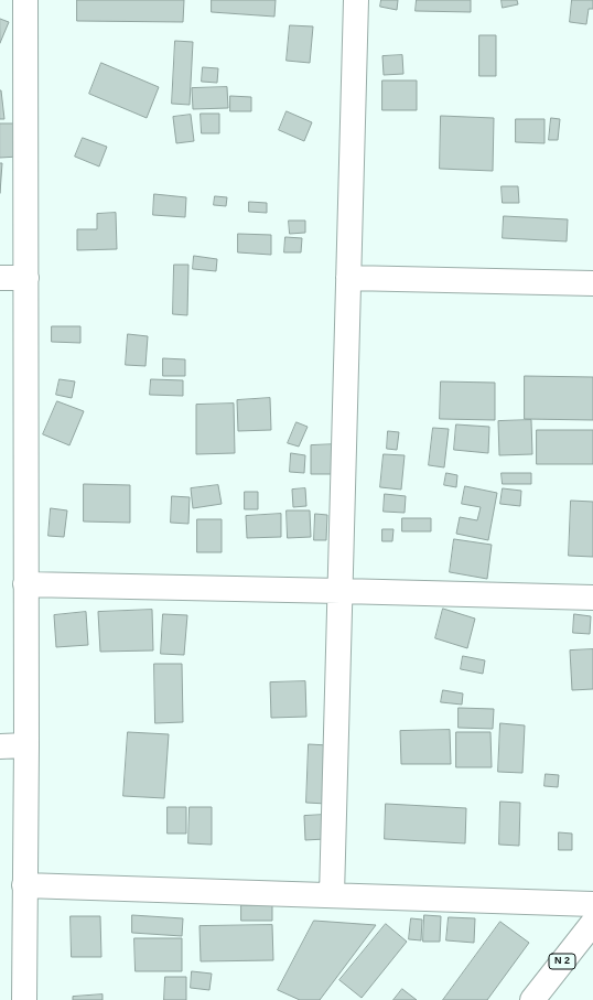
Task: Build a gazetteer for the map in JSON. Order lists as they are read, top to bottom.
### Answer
{
  "streets": {
    "street": ["N 2"]
  }
}
